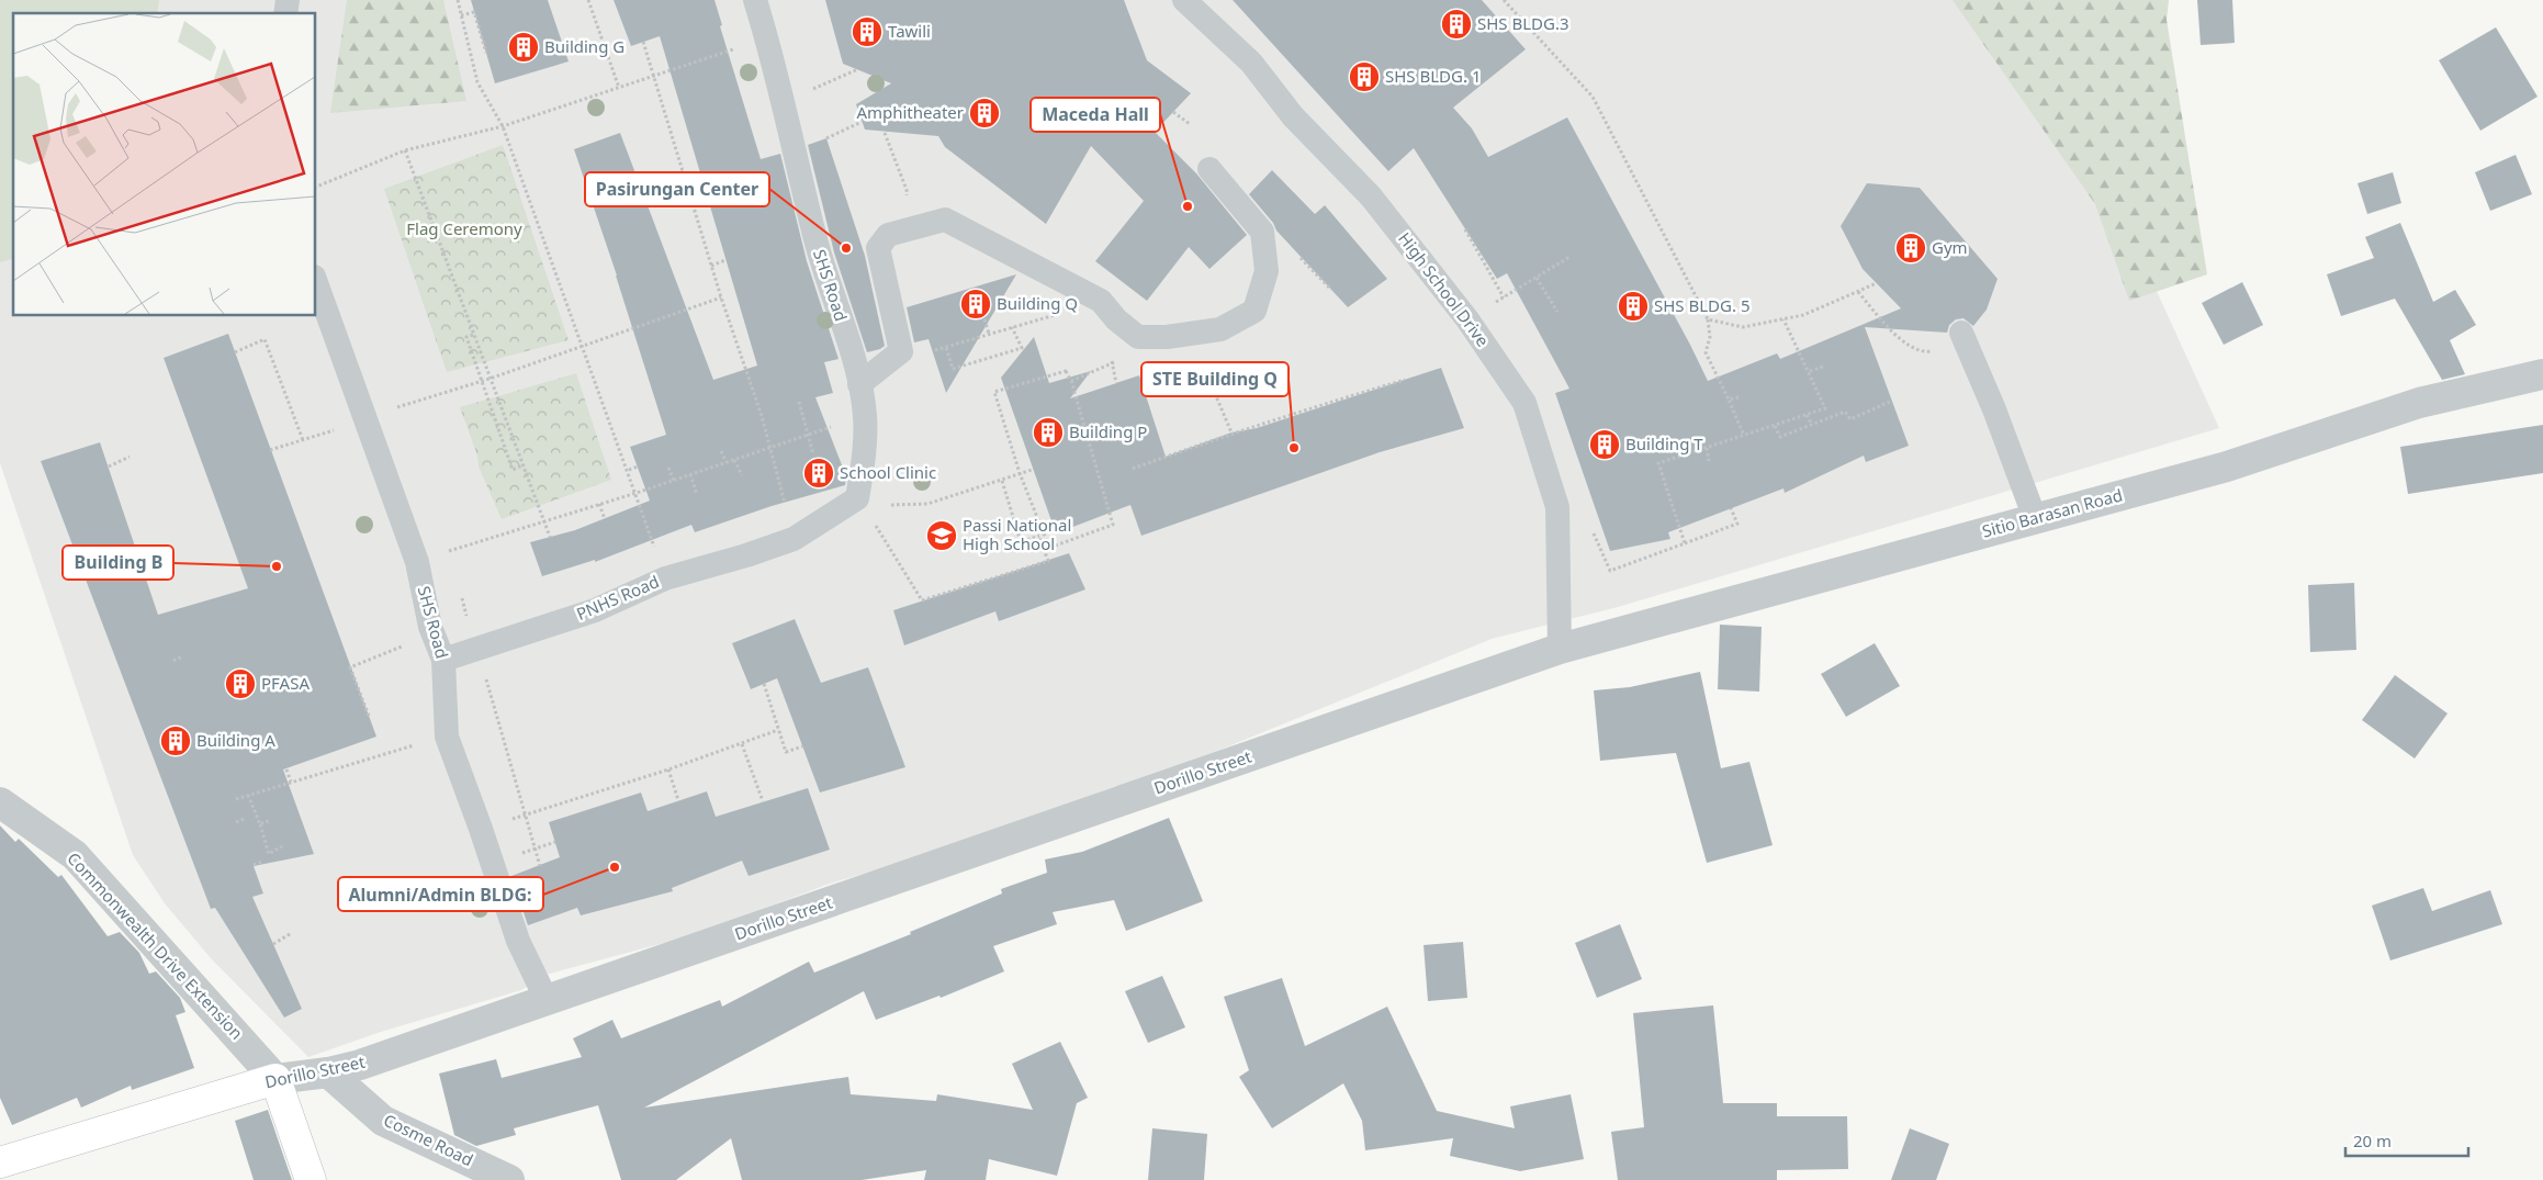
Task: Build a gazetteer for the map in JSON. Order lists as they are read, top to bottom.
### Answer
{
  "streets": {
    "street": [
      "Sitio Barasan Road",
      "Dorillo Street",
      "Commonwealth Drive Extension",
      "Cosme Road"
    ],
    "lane": ["SHS Road", "High School Drive", "PNHS Road"]
  },
  "crossings": [
    ["SHS Road", "PNHS Road"],
    ["SHS Road", "Dorillo Street"],
    ["High School Drive", "Sitio Barasan Road"],
    ["High School Drive", "Dorillo Street"],
    ["Sitio Barasan Road", "Dorillo Street"],
    ["Dorillo Street", "Commonwealth Drive Extension"],
    ["Dorillo Street", "Cosme Road"]
  ],
  "parks": ["Flag Ceremony"],
  "places": {
    "building": [
      "SHS BLDG.3",
      "Tawili",
      "Building G",
      "SHS BLDG. 1",
      "Amphitheater",
      "Gym",
      "Building Q",
      "SHS BLDG. 5",
      "Building P",
      "Building T",
      "School Clinic",
      "PFASA",
      "Building A"
    ],
    "other": [
      "Maceda Hall",
      "Pasirungan Center",
      "STE Building Q",
      "Building B",
      "Alumni/Admin BLDG:"
    ],
    "school or university": ["Passi National High School"]
  },
  "scale_bar": "20 m"
}
